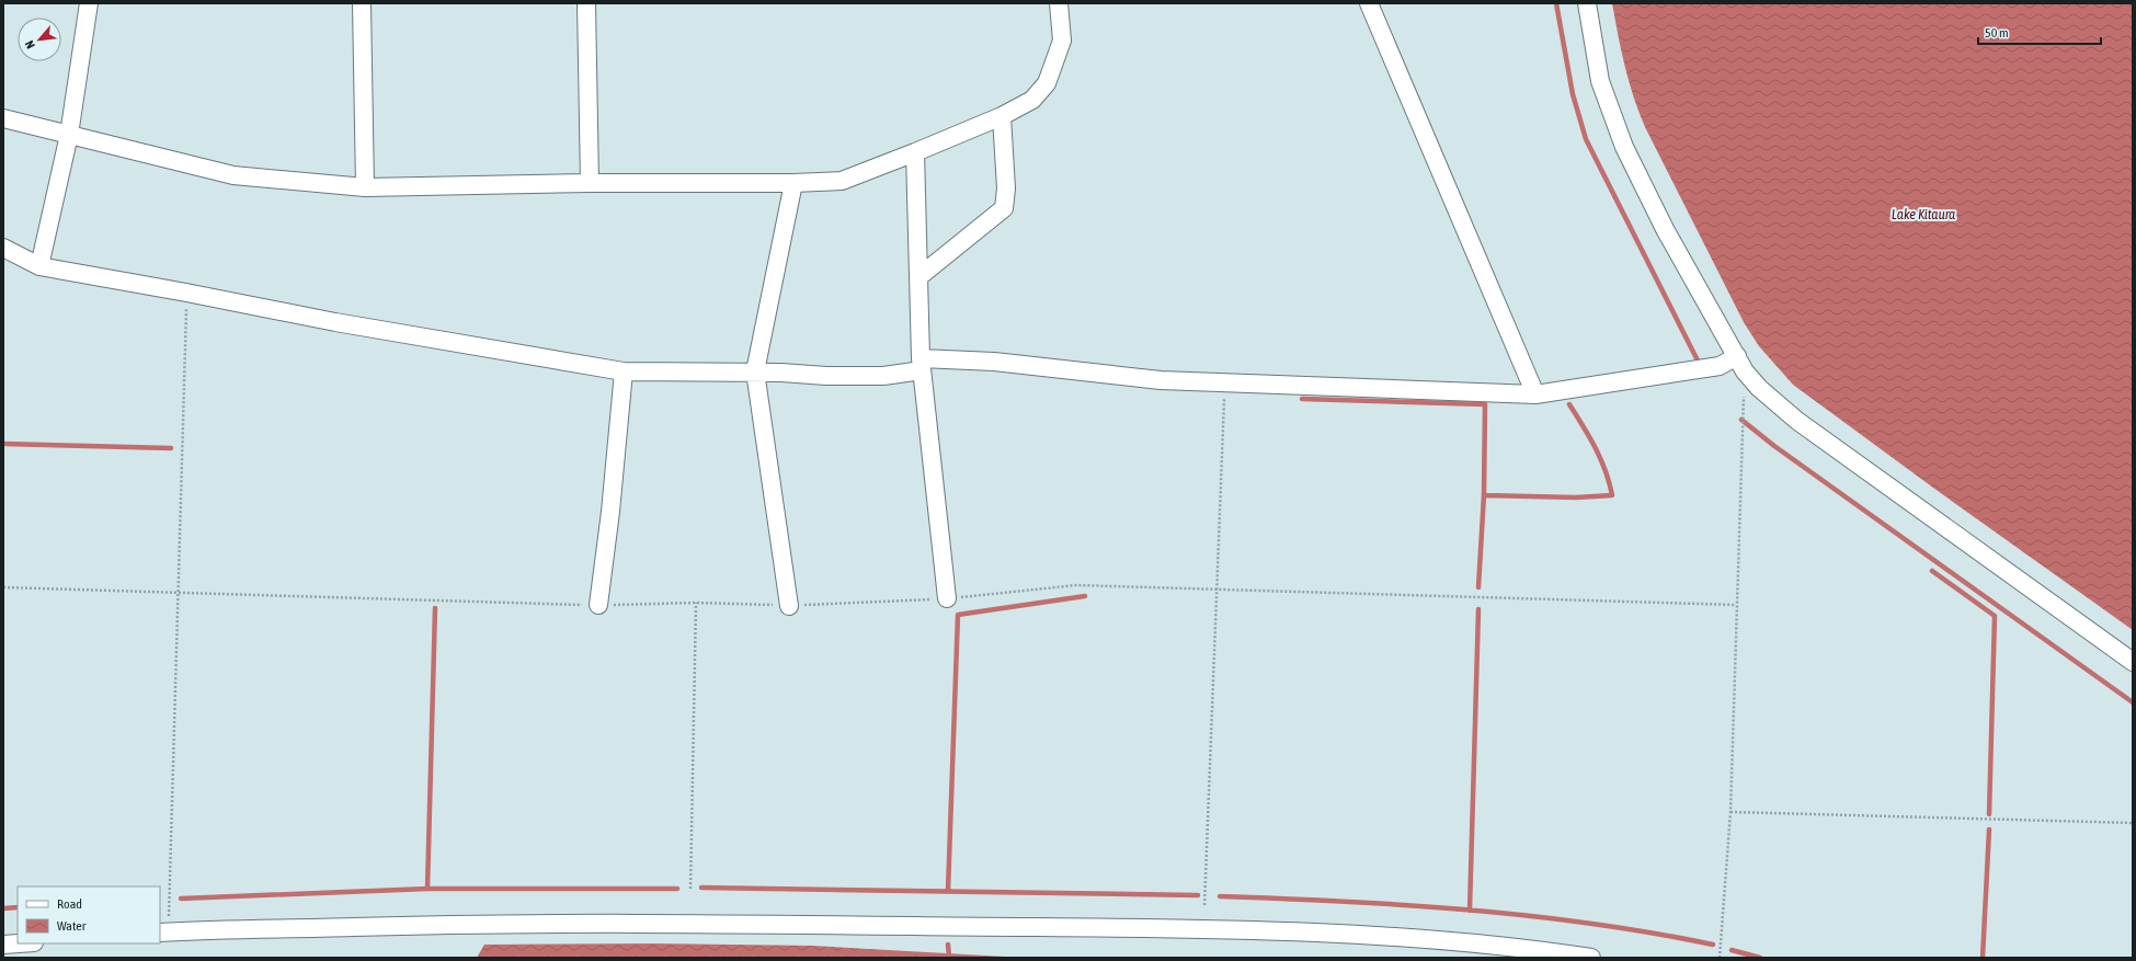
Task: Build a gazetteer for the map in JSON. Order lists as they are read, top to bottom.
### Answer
{
  "water": ["Lake Kitaura"],
  "legend": ["Road", "Water"],
  "scale_bar": "50 m",
  "north": "bottom left"
}
